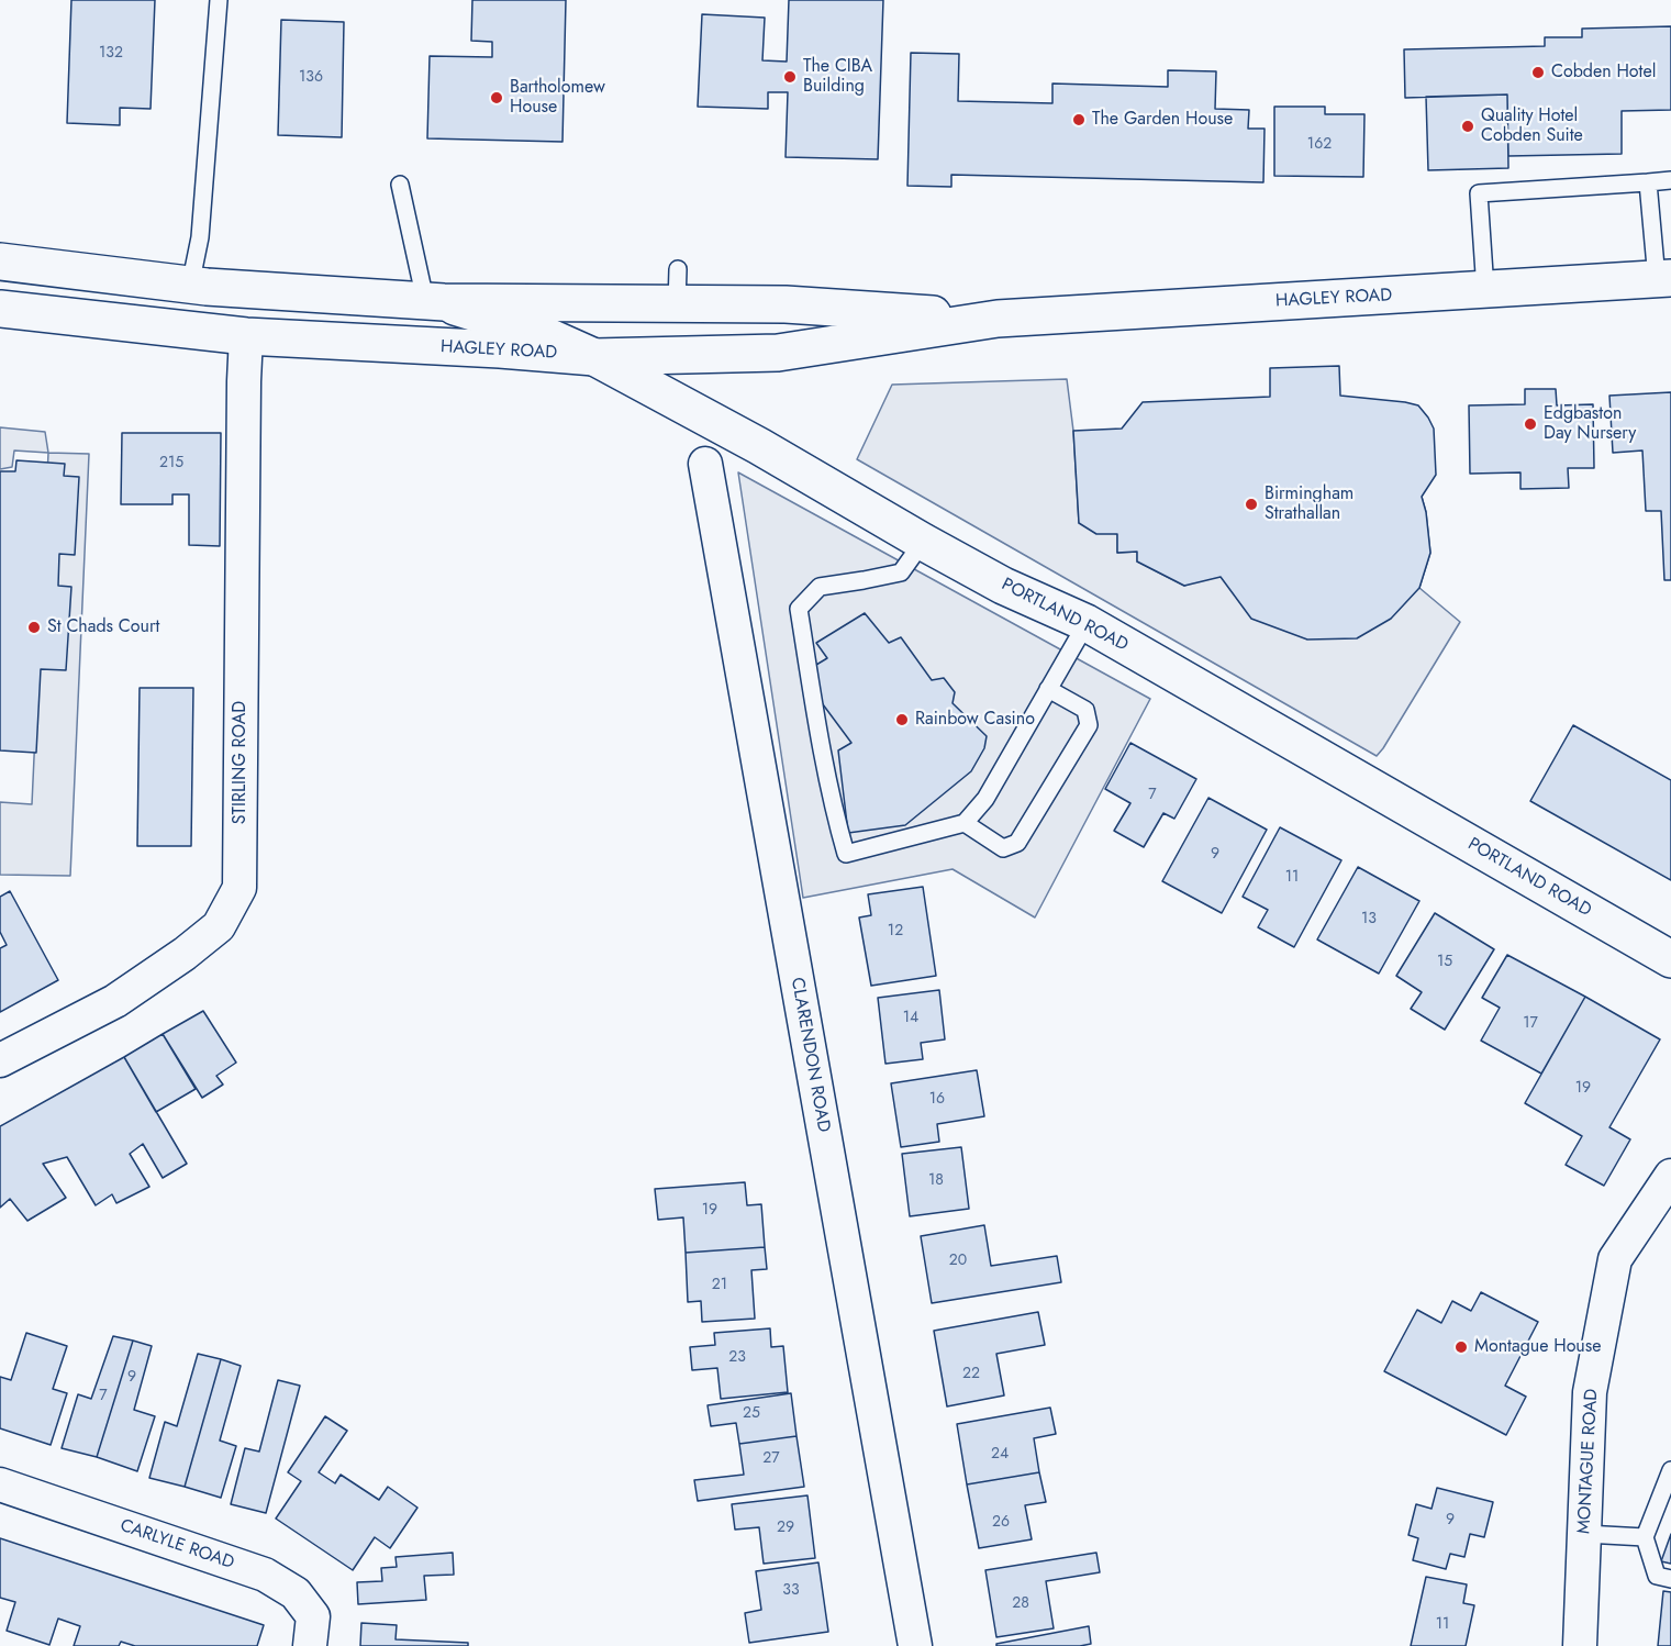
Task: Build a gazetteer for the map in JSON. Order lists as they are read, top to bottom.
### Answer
{
  "streets": {
    "main road": ["HAGLEY ROAD", "PORTLAND ROAD"],
    "street": [
      "STIRLING ROAD",
      "CLARENDON ROAD",
      "MONTAGUE ROAD",
      "CARLYLE ROAD"
    ]
  },
  "crossings": [
    ["HAGLEY ROAD", "PORTLAND ROAD"],
    ["HAGLEY ROAD", "STIRLING ROAD"]
  ],
  "places": [
    "Cobden Hotel",
    "The CIBA Building",
    "Bartholomew House",
    "The Garden House",
    "Quality Hotel Cobden Suite",
    "Edgbaston Day Nursery",
    "Birmingham Strathallan",
    "St Chads Court",
    "Rainbow Casino",
    "Montague House"
  ],
  "house_numbers": [
    "132",
    "136",
    "162",
    "215",
    "7",
    "9",
    "11",
    "13",
    "12",
    "15",
    "14",
    "17",
    "19",
    "16",
    "18",
    "19",
    "20",
    "21",
    "23",
    "22",
    "9",
    "7",
    "25",
    "24",
    "27",
    "9",
    "26",
    "29",
    "33",
    "28",
    "11"
  ]
}
